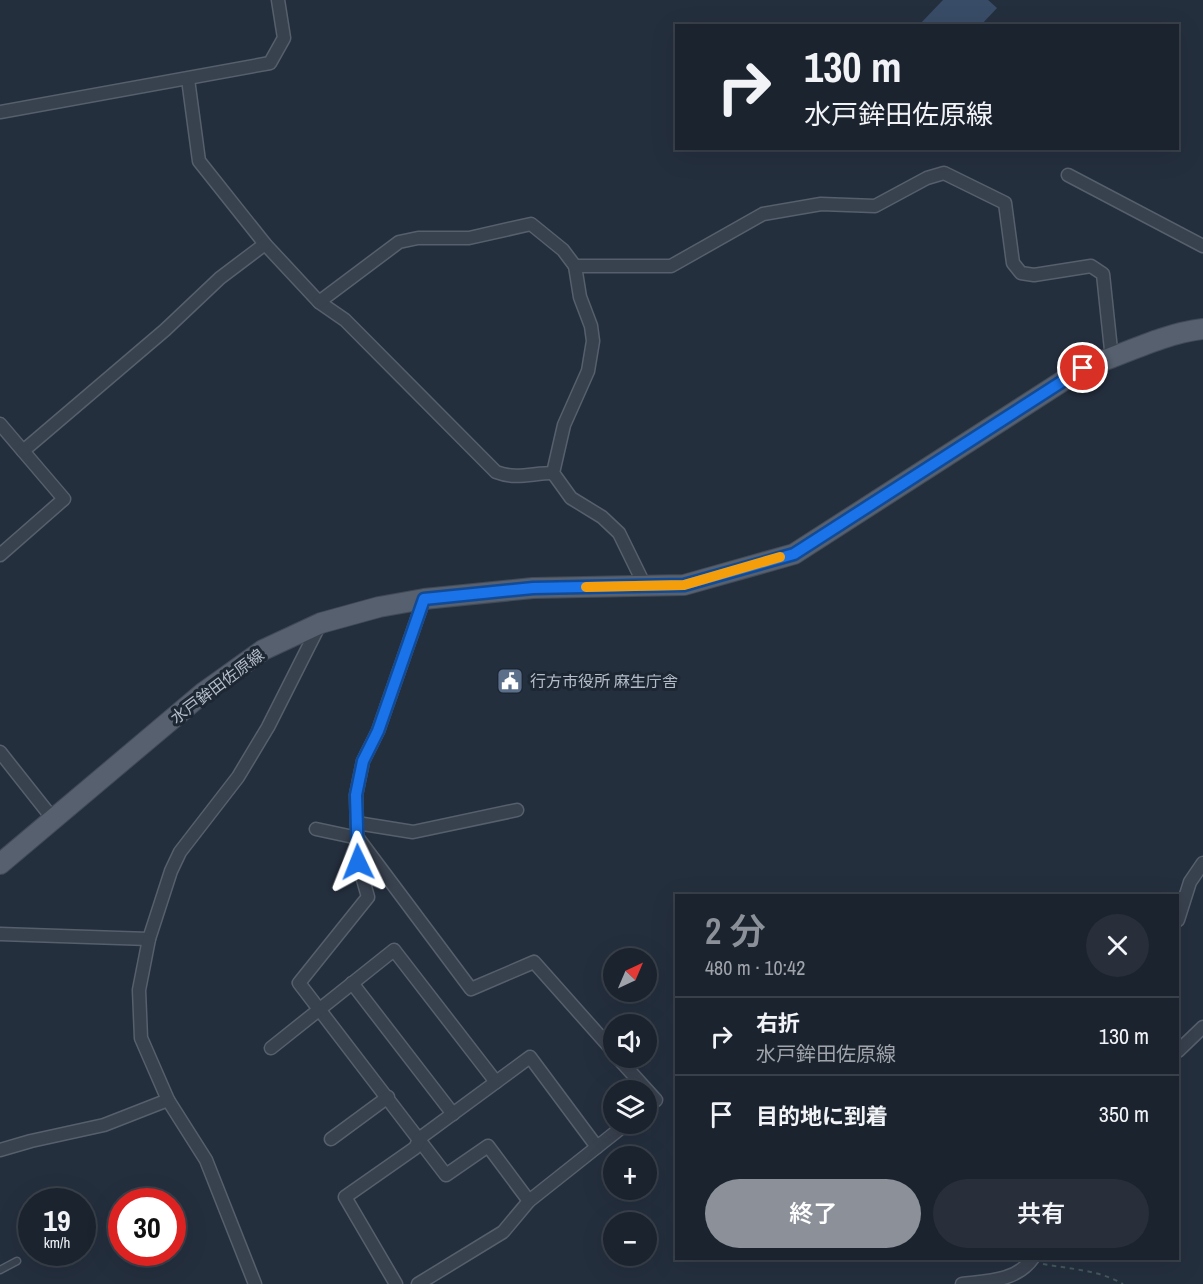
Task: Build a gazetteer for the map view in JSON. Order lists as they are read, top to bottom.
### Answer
{
  "streets": {
    "main road": ["水戸鉾田佐原線"]
  },
  "places": {
    "public building": ["行方市役所 麻生庁舎"]
  },
  "north": "top right",
  "page": {
    "turn": ["130 m", "水戸鉾田佐原線"],
    "heading": ["2 分", "480 m · 10:42"],
    "map_buttons": ["+", "−"],
    "list": [
      {
        "name": "右折",
        "note": "水戸鉾田佐原線",
        "value": "130 m"
      },
      {
        "name": "目的地に到着",
        "value": "350 m"
      }
    ],
    "buttons": ["終了", "共有"],
    "speed": "19 km/h",
    "limit": "30"
  }
}
